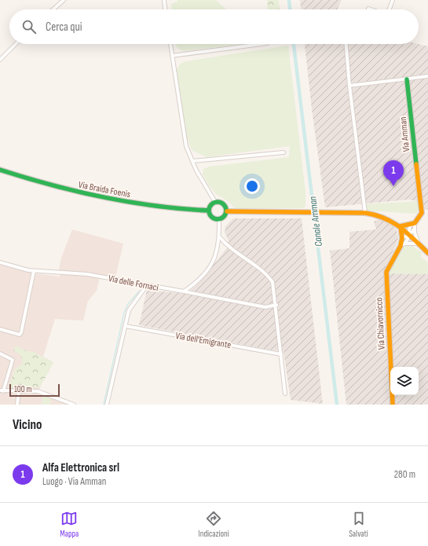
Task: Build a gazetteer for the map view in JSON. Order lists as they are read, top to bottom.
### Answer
{
  "streets": {
    "street": [
      "Via Amman",
      "Via Braida Foenis",
      "Via delle Fornaci",
      "Via Chiavornicco",
      "Via dell'Emigrante"
    ]
  },
  "crossings": [
    ["Via Amman", "Via Chiavornicco"]
  ],
  "water": ["Canale Amman"],
  "scale_bar": "100 m",
  "page": {
    "search": "Cerca qui",
    "pins": "1",
    "scale": "100 m",
    "heading": "Vicino",
    "list": [
      {
        "mark": "1",
        "name": "Alfa Elettronica srl",
        "note": "Luogo · Via Amman",
        "value": "280 m"
      }
    ],
    "nav": ["Mappa", "Indicazioni", "Salvati"]
  }
}
